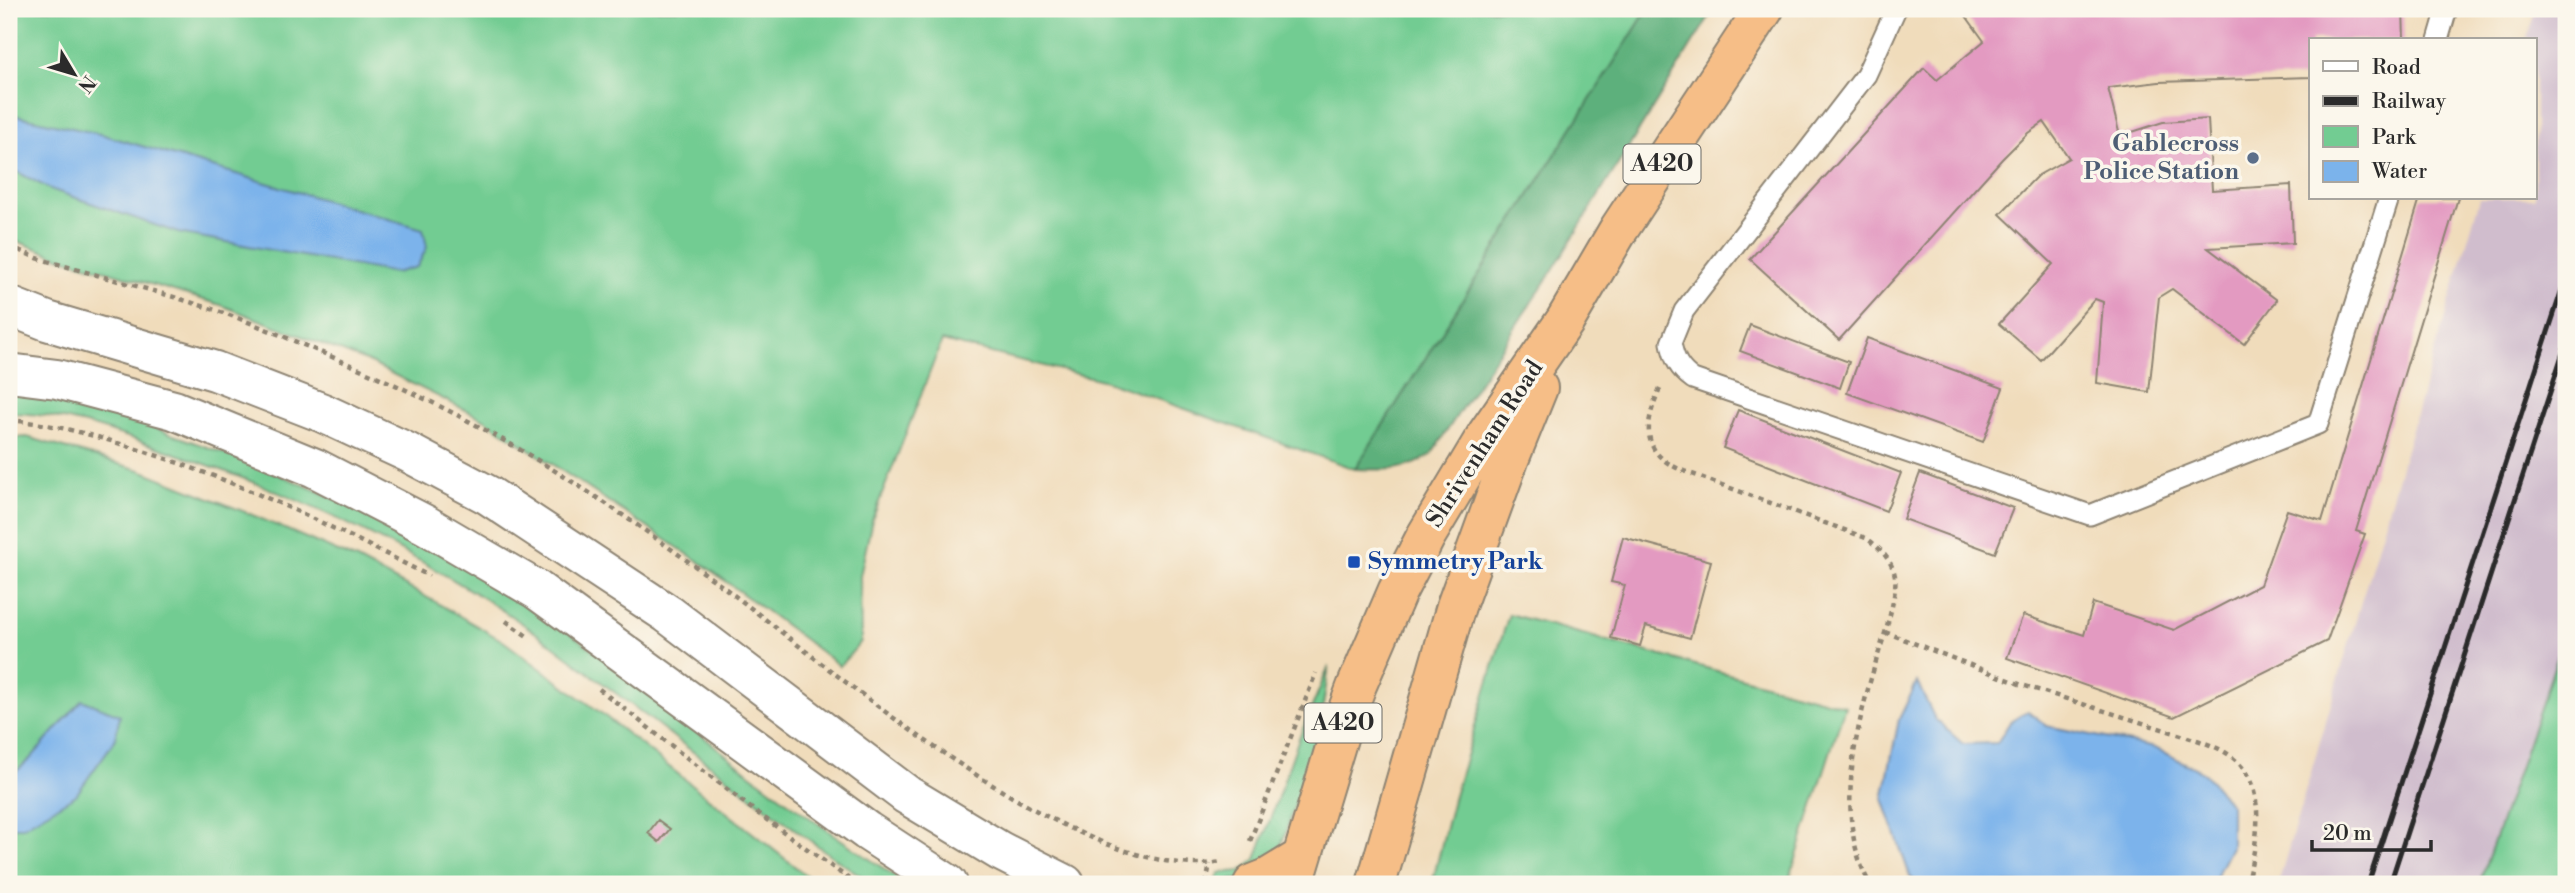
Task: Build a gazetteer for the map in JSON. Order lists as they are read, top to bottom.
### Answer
{
  "streets": {
    "highway": ["A420", "Shrivenham Road"]
  },
  "places": {
    "other": ["Gablecross Police Station"],
    "transit": ["Symmetry Park"]
  },
  "legend": [
    "Road",
    "Railway",
    "Park",
    "Water"
  ],
  "scale_bar": "20 m",
  "north": "bottom right"
}
